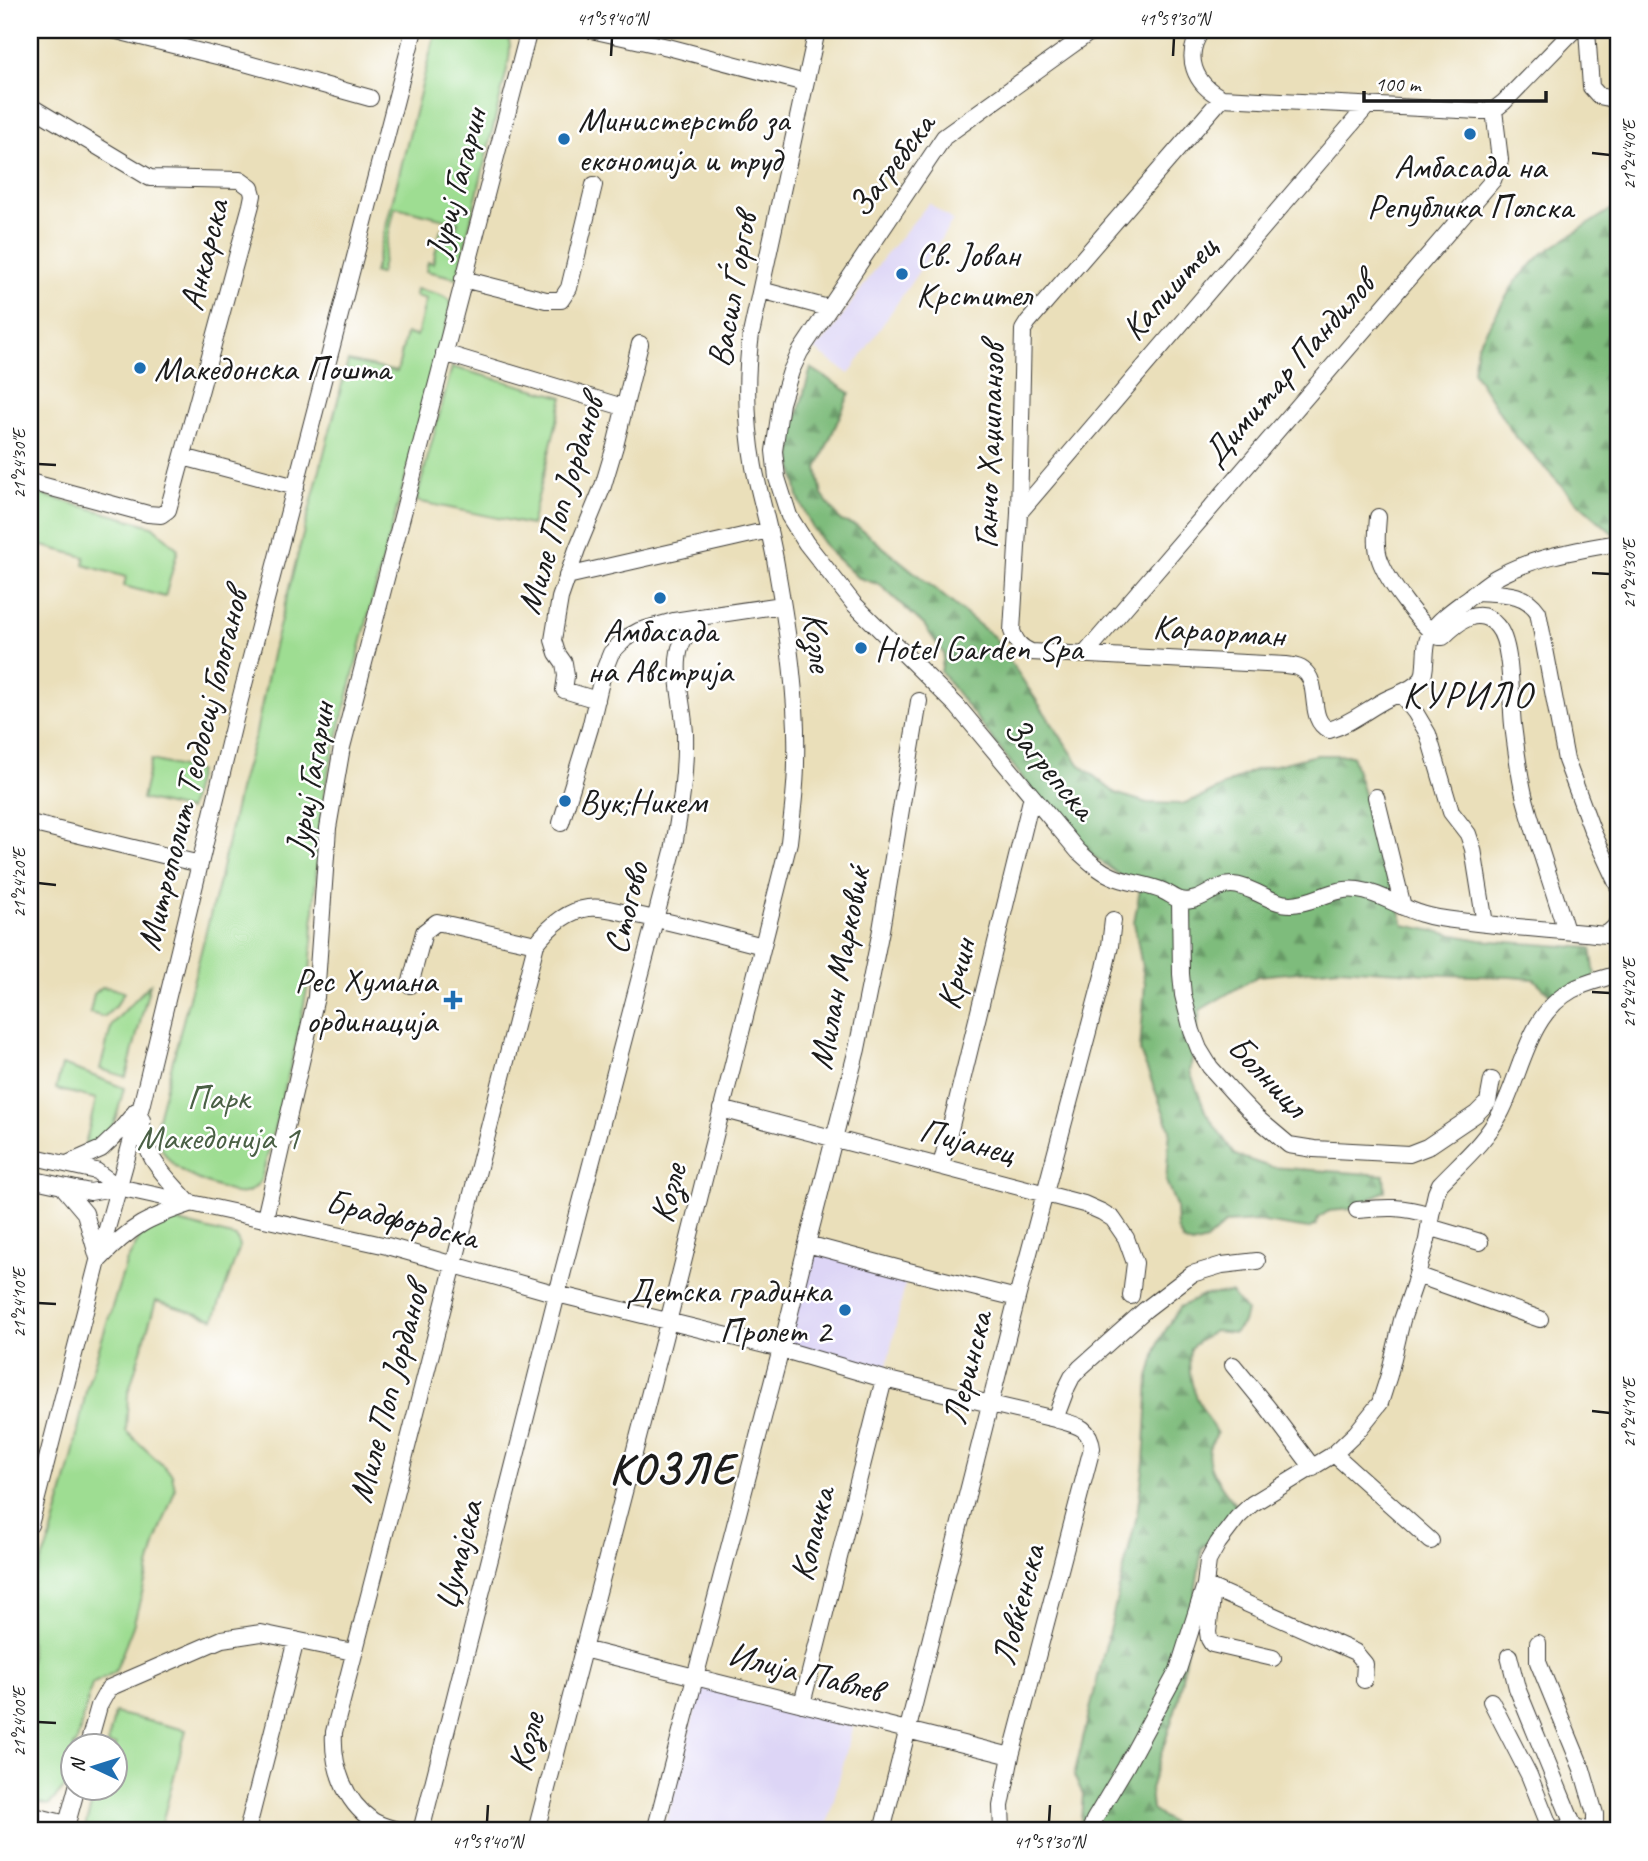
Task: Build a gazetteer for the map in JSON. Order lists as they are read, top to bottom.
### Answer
{
  "streets": {
    "street": [
      "Загребска",
      "Јуриј Гагарин",
      "Анкарска",
      "Капиштец",
      "Васил Ѓоргов",
      "Димитар Пандилов",
      "Ганчо Хаџипанзов",
      "Миле Поп Јорданов",
      "Караорман",
      "Козле",
      "Загрепска",
      "Митрополит Теодосиј Гологанов",
      "Стогово",
      "Милан Марковиќ",
      "Крчин",
      "Болницл",
      "Пијанец",
      "Брадфордска",
      "Леринска",
      "Копачка",
      "Џумајска",
      "Ловќенска",
      "Илија Павлев"
    ]
  },
  "crossings": [
    ["Загребска", "Загрепска"],
    ["Јуриј Гагарин", "Брадфордска"],
    ["Капиштец", "Ганчо Хаџипанзов"],
    ["Васил Ѓоргов", "Козле"],
    ["Димитар Пандилов", "Караорман"],
    ["Ганчо Хаџипанзов", "Караорман"],
    ["Миле Поп Јорданов", "Козле"],
    ["Миле Поп Јорданов", "Стогово"],
    ["Миле Поп Јорданов", "Брадфордска"],
    ["Козле", "Пијанец"],
    ["Козле", "Брадфордска"],
    ["Козле", "Ловќенска"],
    ["Козле", "Илија Павлев"],
    ["Загрепска", "Крчин"],
    ["Загрепска", "Болницл"],
    ["Митрополит Теодосиј Гологанов", "Брадфордска"],
    ["Стогово", "Брадфордска"],
    ["Стогово", "Џумајска"],
    ["Милан Марковиќ", "Пијанец"],
    ["Милан Марковиќ", "Ловќенска"],
    ["Милан Марковиќ", "Илија Павлев"],
    ["Крчин", "Пијанец"],
    ["Пијанец", "Леринска"],
    ["Брадфордска", "Џумајска"],
    ["Брадфордска", "Ловќенска"],
    ["Леринска", "Ловќенска"],
    ["Леринска", "Илија Павлев"],
    ["Копачка", "Ловќенска"],
    ["Копачка", "Илија Павлев"],
    ["Ловќенска", "Илија Павлев"]
  ],
  "districts": ["КУРИЛО", "КОЗЛЕ"],
  "parks": ["Парк Македонија 1"],
  "places": {
    "other": [
      "Амбасада на Република Полска",
      "Министерство за економија и труд",
      "Св. Јован Крстител",
      "Македонска Пошта",
      "Амбасада на Австрија",
      "Hotel Garden Spa",
      "Вук;Никем",
      "Детска градинка Пролет 2"
    ],
    "health": ["Рес Хумана ординација"]
  },
  "scale_bar": "100 m",
  "north": "left",
  "coordinates": [
    "41°59'40\"N",
    "41°59'30\"N",
    "21°24'40\"E",
    "21°24'30\"E",
    "21°24'20\"E",
    "21°24'10\"E",
    "21°24'00\"E"
  ]
}
